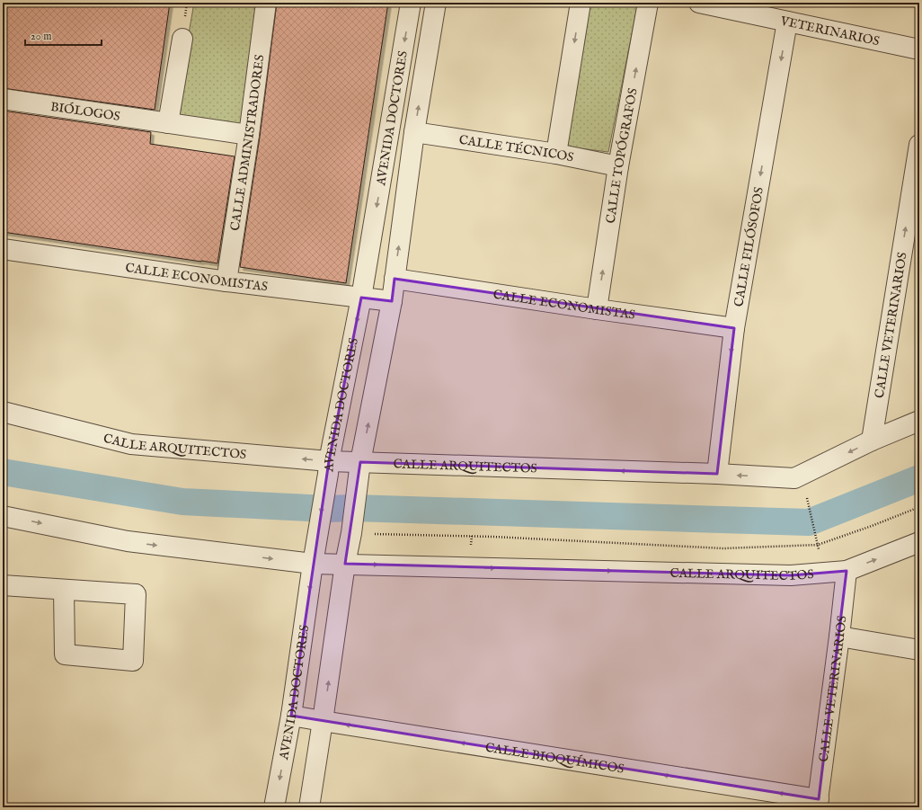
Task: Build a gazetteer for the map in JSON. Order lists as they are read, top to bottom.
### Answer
{
  "streets": {
    "street": [
      "VETERINARIOS",
      "BIÓLOGOS",
      "AVENIDA DOCTORES",
      "CALLE ADMINISTRADORES",
      "CALLE TÉCNICOS",
      "CALLE TOPÓGRAFOS",
      "CALLE FILÓSOFOS",
      "CALLE ECONOMISTAS",
      "CALLE VETERINARIOS",
      "CALLE ARQUITECTOS",
      "CALLE BIOQUÍMICOS"
    ]
  },
  "crossings": [
    ["VETERINARIOS", "CALLE FILÓSOFOS"],
    ["BIÓLOGOS", "CALLE ADMINISTRADORES"],
    ["AVENIDA DOCTORES", "CALLE TÉCNICOS"],
    ["AVENIDA DOCTORES", "CALLE ECONOMISTAS"],
    ["AVENIDA DOCTORES", "CALLE ARQUITECTOS"],
    ["AVENIDA DOCTORES", "CALLE BIOQUÍMICOS"],
    ["CALLE ADMINISTRADORES", "CALLE ECONOMISTAS"],
    ["CALLE TÉCNICOS", "CALLE TOPÓGRAFOS"],
    ["CALLE TOPÓGRAFOS", "CALLE ECONOMISTAS"],
    ["CALLE FILÓSOFOS", "CALLE ECONOMISTAS"],
    ["CALLE FILÓSOFOS", "CALLE ARQUITECTOS"],
    ["CALLE VETERINARIOS", "CALLE ARQUITECTOS"],
    ["CALLE VETERINARIOS", "CALLE BIOQUÍMICOS"]
  ],
  "one_way": ["CALLE FILÓSOFOS", "CALLE VETERINARIOS", "CALLE BIOQUÍMICOS"],
  "scale_bar": "20 m"
}
